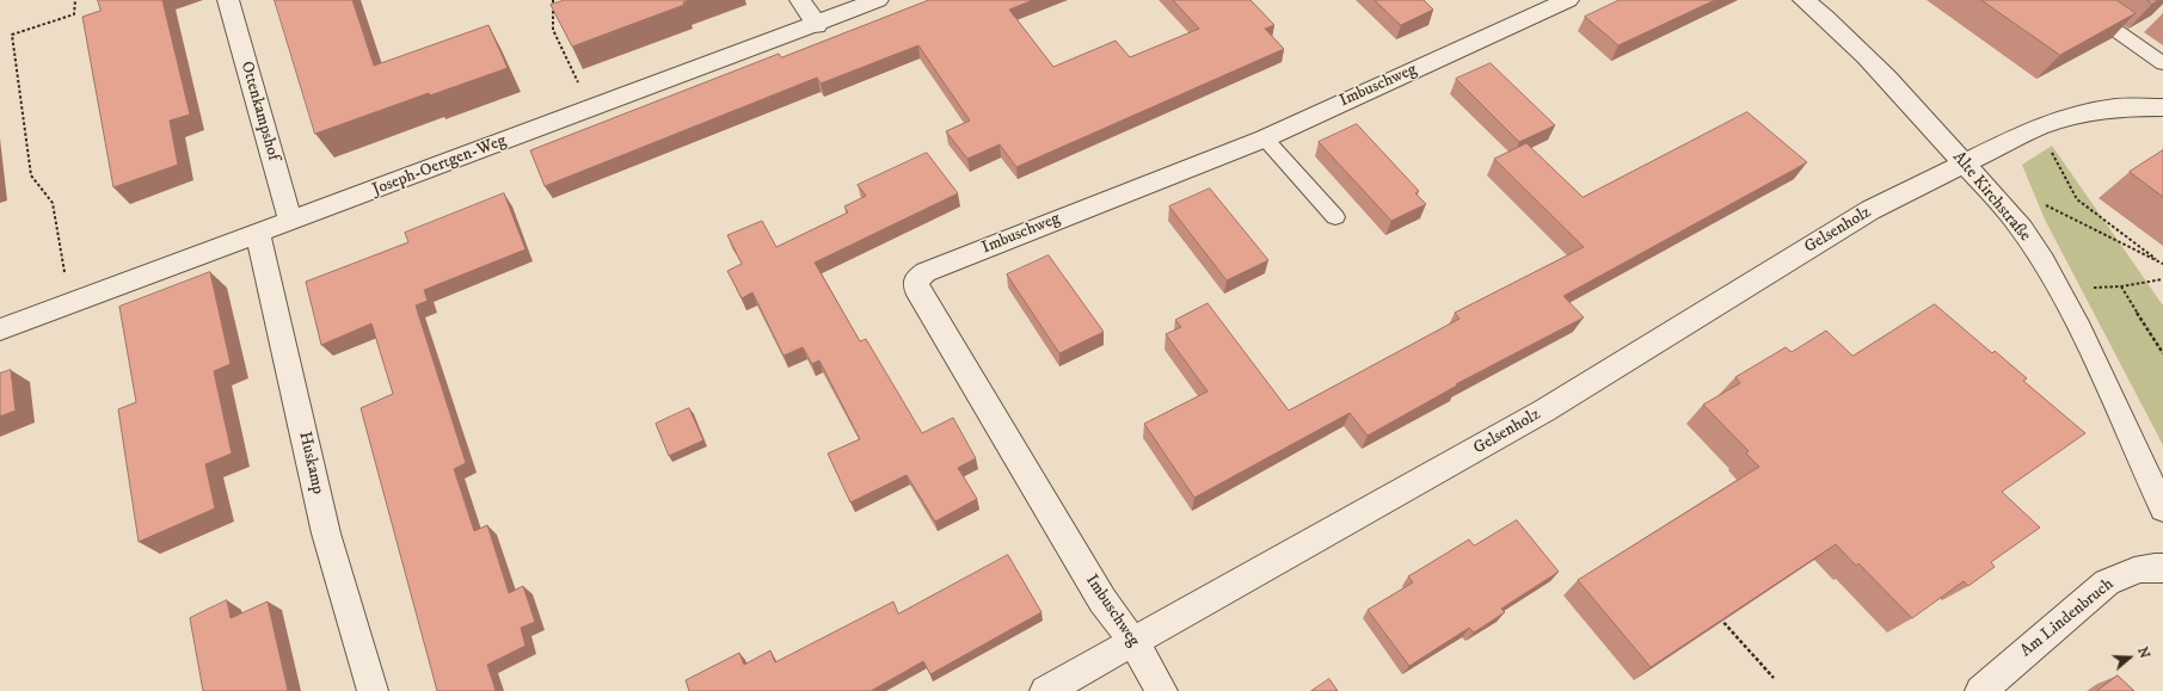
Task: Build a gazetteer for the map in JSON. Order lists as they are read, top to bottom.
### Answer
{
  "streets": {
    "street": [
      "Imbuschweg",
      "Ottenkampshof",
      "Joseph-Oertgen-Weg",
      "Alte Kirchstraße",
      "Gelsenholz",
      "Huskamp",
      "Am Lindenbruch"
    ]
  },
  "crossings": [
    ["Imbuschweg", "Gelsenholz"],
    ["Ottenkampshof", "Joseph-Oertgen-Weg"],
    ["Joseph-Oertgen-Weg", "Huskamp"],
    ["Alte Kirchstraße", "Gelsenholz"]
  ],
  "north": "right"
}
